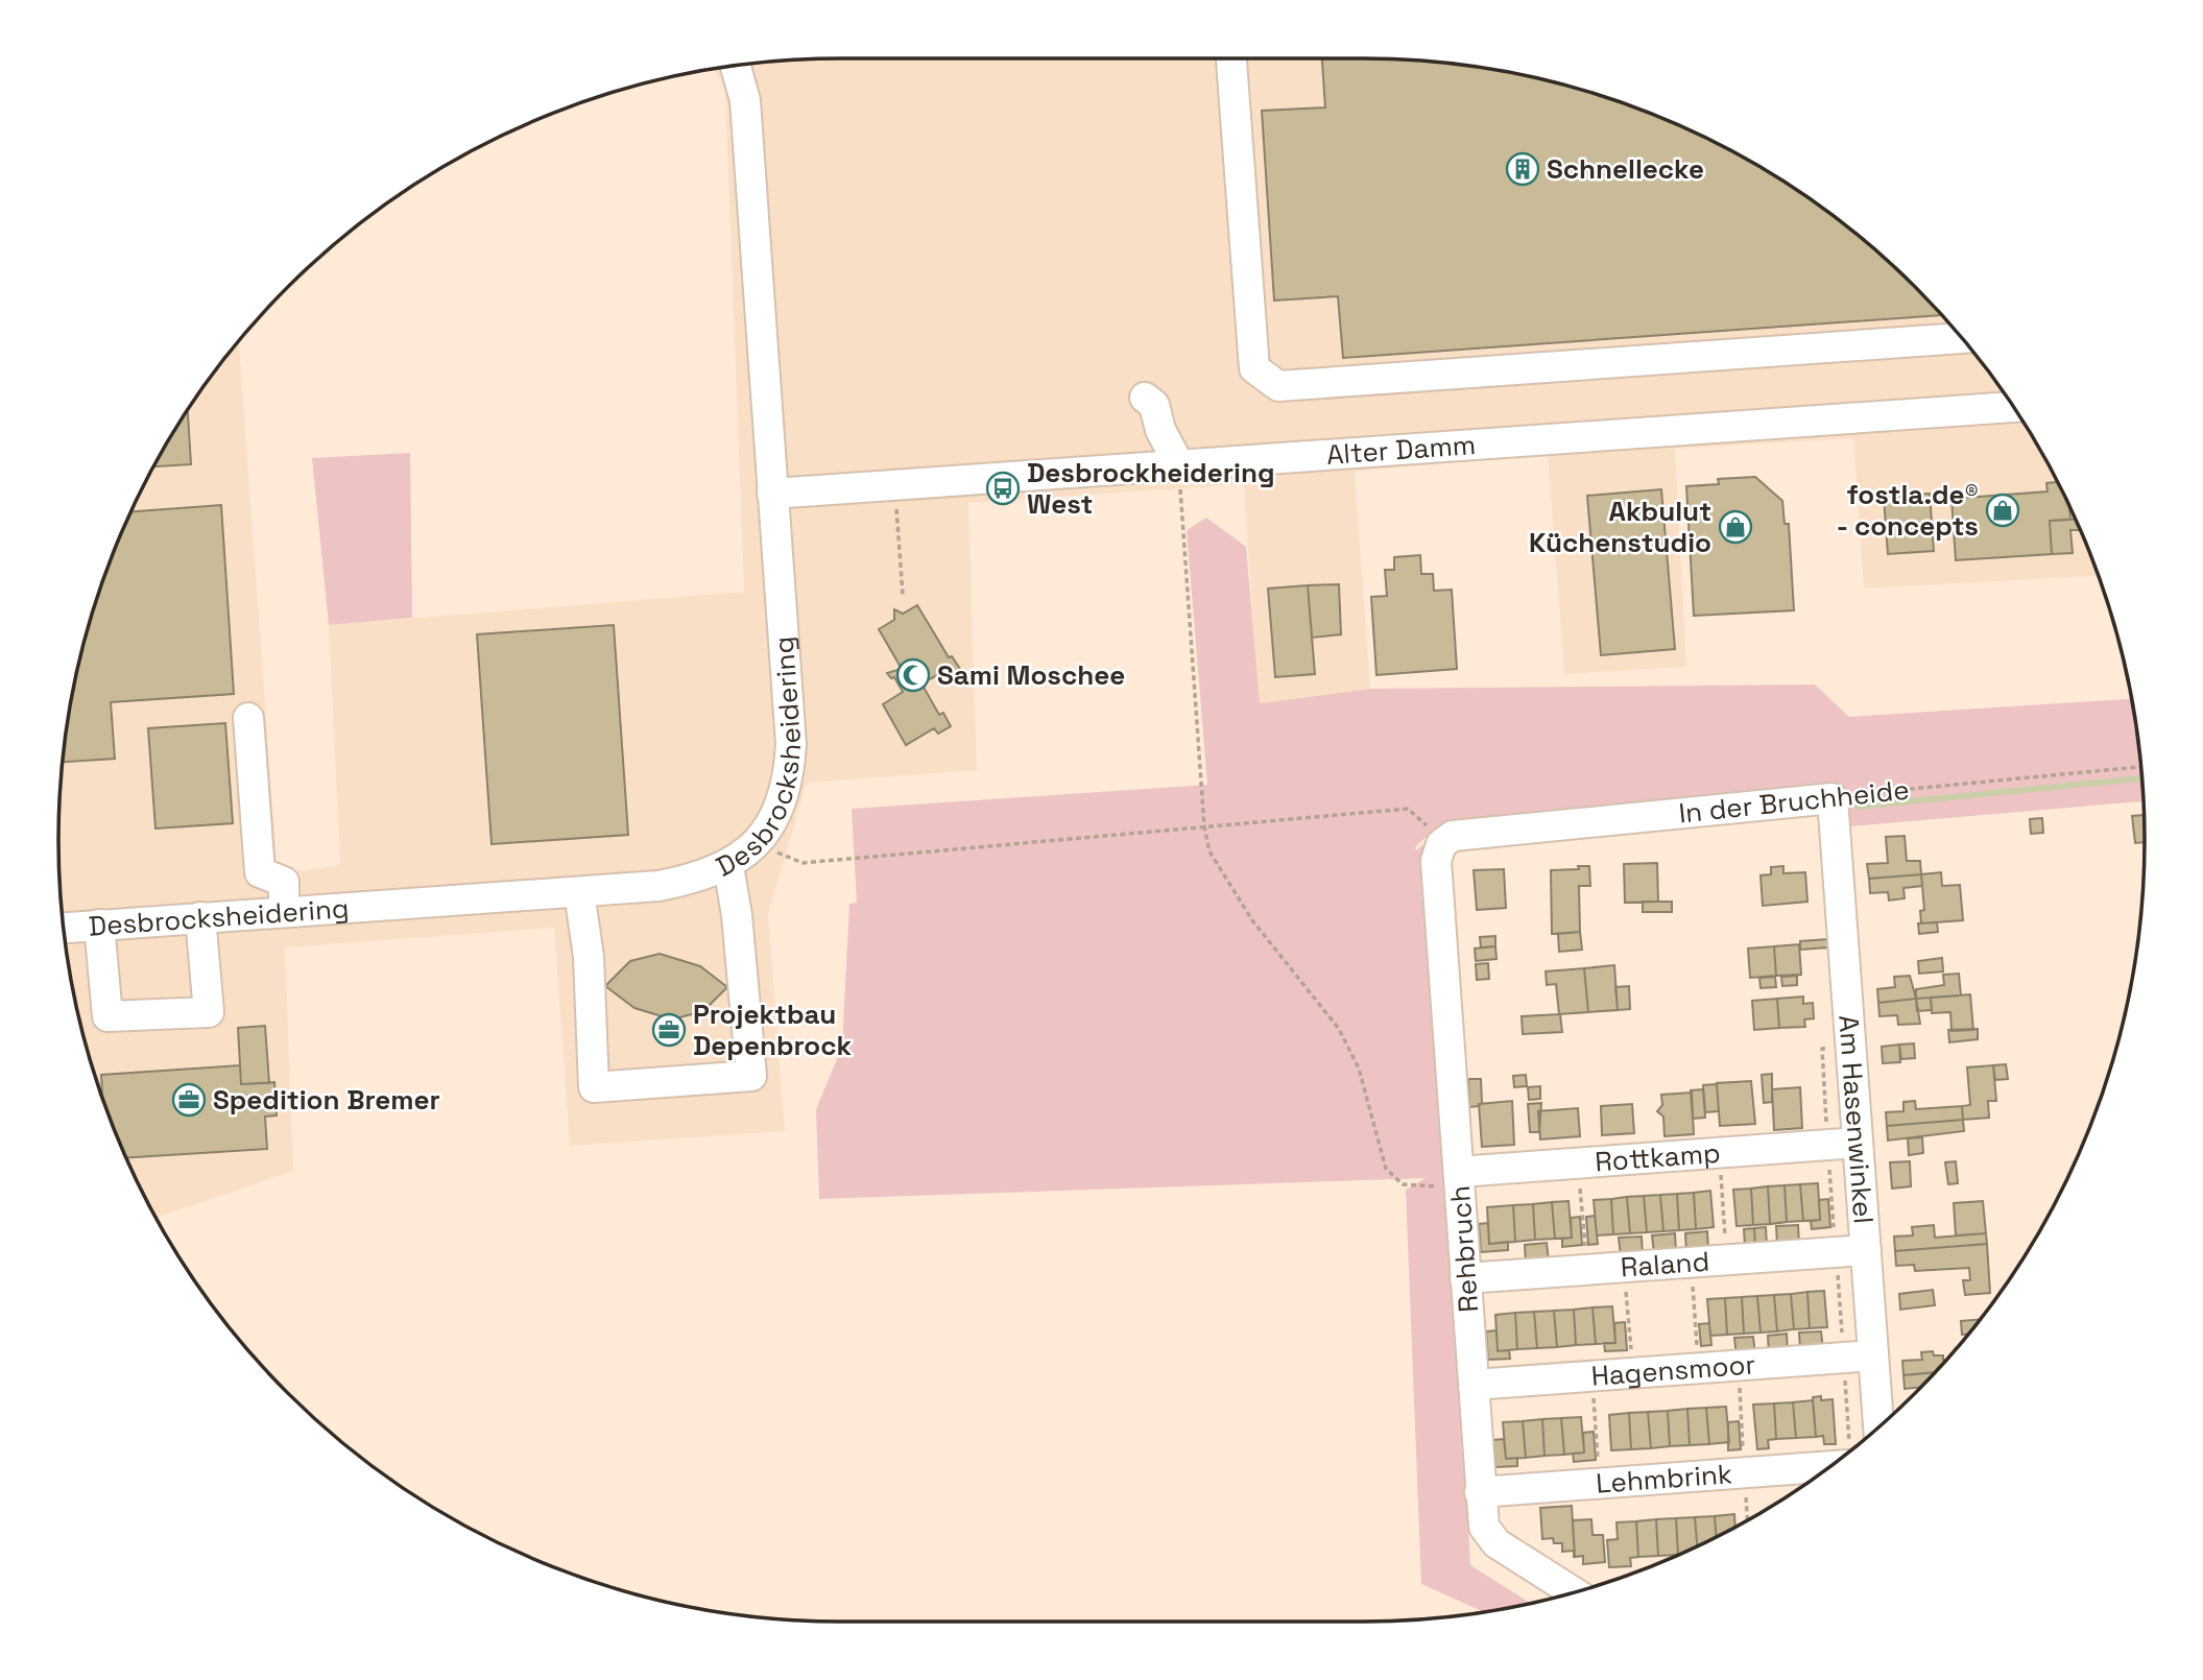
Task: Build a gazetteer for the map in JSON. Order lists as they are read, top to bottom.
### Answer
{
  "streets": {
    "street": [
      "Alter Damm",
      "Desbrocksheidering",
      "In der Bruchheide",
      "Am Hasenwinkel",
      "Rottkamp",
      "Rehbruch",
      "Raland",
      "Hagensmoor",
      "Lehmbrink"
    ]
  },
  "crossings": [
    ["Alter Damm", "Desbrocksheidering"],
    ["In der Bruchheide", "Am Hasenwinkel"],
    ["In der Bruchheide", "Rehbruch"],
    ["Am Hasenwinkel", "Rottkamp"],
    ["Am Hasenwinkel", "Raland"],
    ["Am Hasenwinkel", "Hagensmoor"],
    ["Rottkamp", "Rehbruch"],
    ["Rehbruch", "Raland"],
    ["Rehbruch", "Hagensmoor"],
    ["Rehbruch", "Lehmbrink"]
  ],
  "places": {
    "building": ["Schnellecke"],
    "bus stop": ["Desbrockheidering West"],
    "shop": ["fostla.de® - concepts", "Akbulut Küchenstudio"],
    "mosque": ["Sami Moschee"],
    "office": ["Projektbau Depenbrock", "Spedition Bremer"]
  }
}
